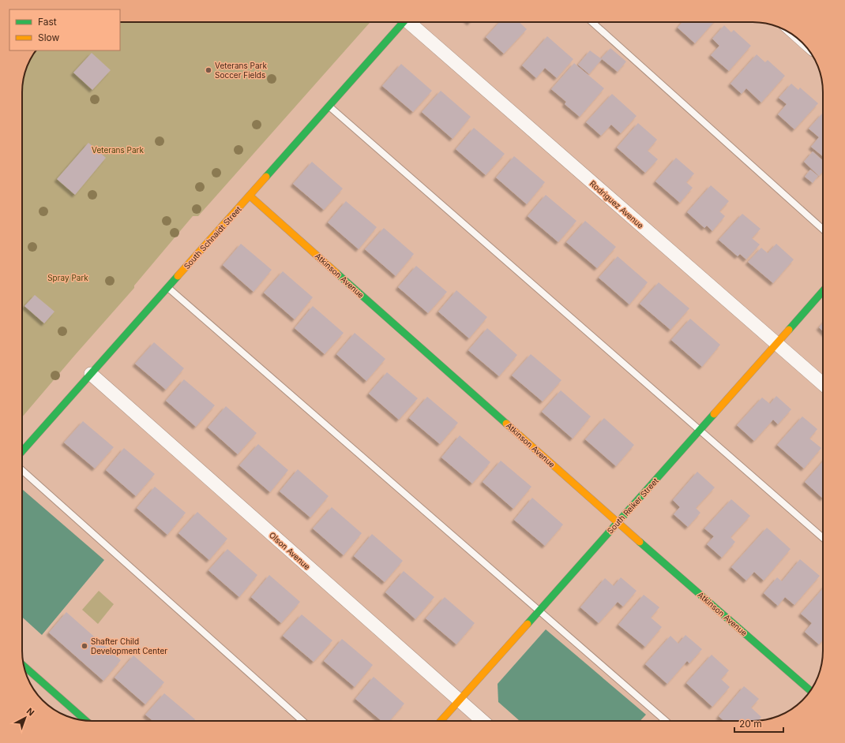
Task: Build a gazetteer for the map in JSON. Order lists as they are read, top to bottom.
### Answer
{
  "streets": {
    "street": [
      "Rodriguez Avenue",
      "South Schnaidt Street",
      "Atkinson Avenue",
      "South Reiker Street",
      "Olson Avenue"
    ]
  },
  "crossings": [
    ["Rodriguez Avenue", "South Reiker Street"],
    ["South Schnaidt Street", "Atkinson Avenue"],
    ["South Schnaidt Street", "Olson Avenue"],
    ["Atkinson Avenue", "South Reiker Street"],
    ["South Reiker Street", "Olson Avenue"]
  ],
  "parks": ["Veterans Park", "Spray Park"],
  "places": ["Veterans Park Soccer Fields", "Shafter Child Development Center"],
  "legend": ["Fast", "Slow"],
  "scale_bar": "20 m",
  "north": "top right"
}
